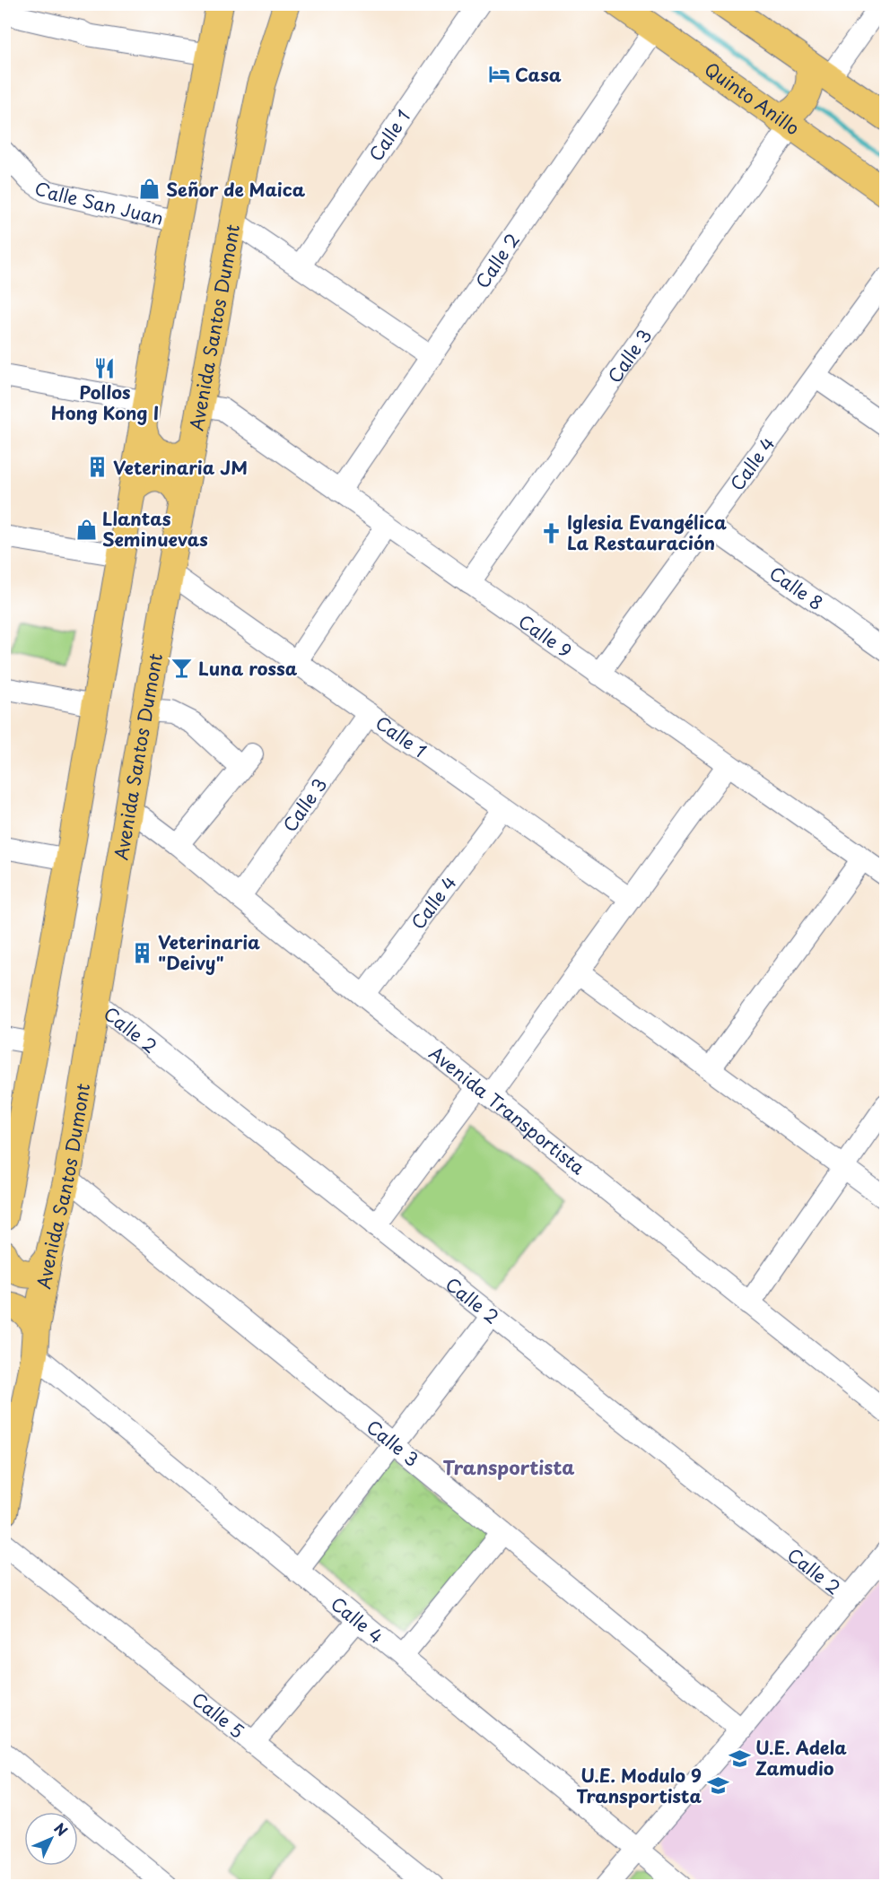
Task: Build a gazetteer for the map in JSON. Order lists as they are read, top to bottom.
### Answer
{
  "streets": {
    "main road": ["Quinto Anillo", "Avenida Santos Dumont"],
    "street": [
      "Calle 1",
      "Calle San Juan",
      "Calle 2",
      "Calle 3",
      "Calle 4",
      "Calle 8",
      "Calle 9",
      "Avenida Transportista",
      "Calle 5"
    ]
  },
  "crossings": [
    ["Quinto Anillo", "Calle 2"],
    ["Quinto Anillo", "Calle 3"],
    ["Calle 1", "Avenida Santos Dumont"],
    ["Calle 1", "Calle 3"],
    ["Calle 1", "Calle 4"],
    ["Calle 2", "Avenida Santos Dumont"],
    ["Calle 2", "Calle 3"],
    ["Calle 2", "Calle 4"],
    ["Calle 2", "Calle 9"],
    ["Avenida Santos Dumont", "Calle 3"],
    ["Avenida Santos Dumont", "Calle 4"],
    ["Avenida Santos Dumont", "Calle 9"],
    ["Avenida Santos Dumont", "Avenida Transportista"],
    ["Calle 3", "Calle 9"],
    ["Calle 3", "Avenida Transportista"],
    ["Calle 4", "Calle 8"],
    ["Calle 4", "Calle 9"],
    ["Calle 4", "Avenida Transportista"]
  ],
  "districts": ["Transportista"],
  "places": {
    "hotel": ["Casa"],
    "shop": ["Señor de Maica", "Llantas Seminuevas"],
    "restaurant": ["Pollos Hong Kong I"],
    "building": ["Veterinaria JM", "Veterinaria \"Deivy\""],
    "church": ["Iglesia Evangélica La Restauración"],
    "bar": ["Luna rossa"],
    "school or university": ["U.E. Adela Zamudio", "U.E. Modulo 9 Transportista"]
  },
  "north": "top right"
}
